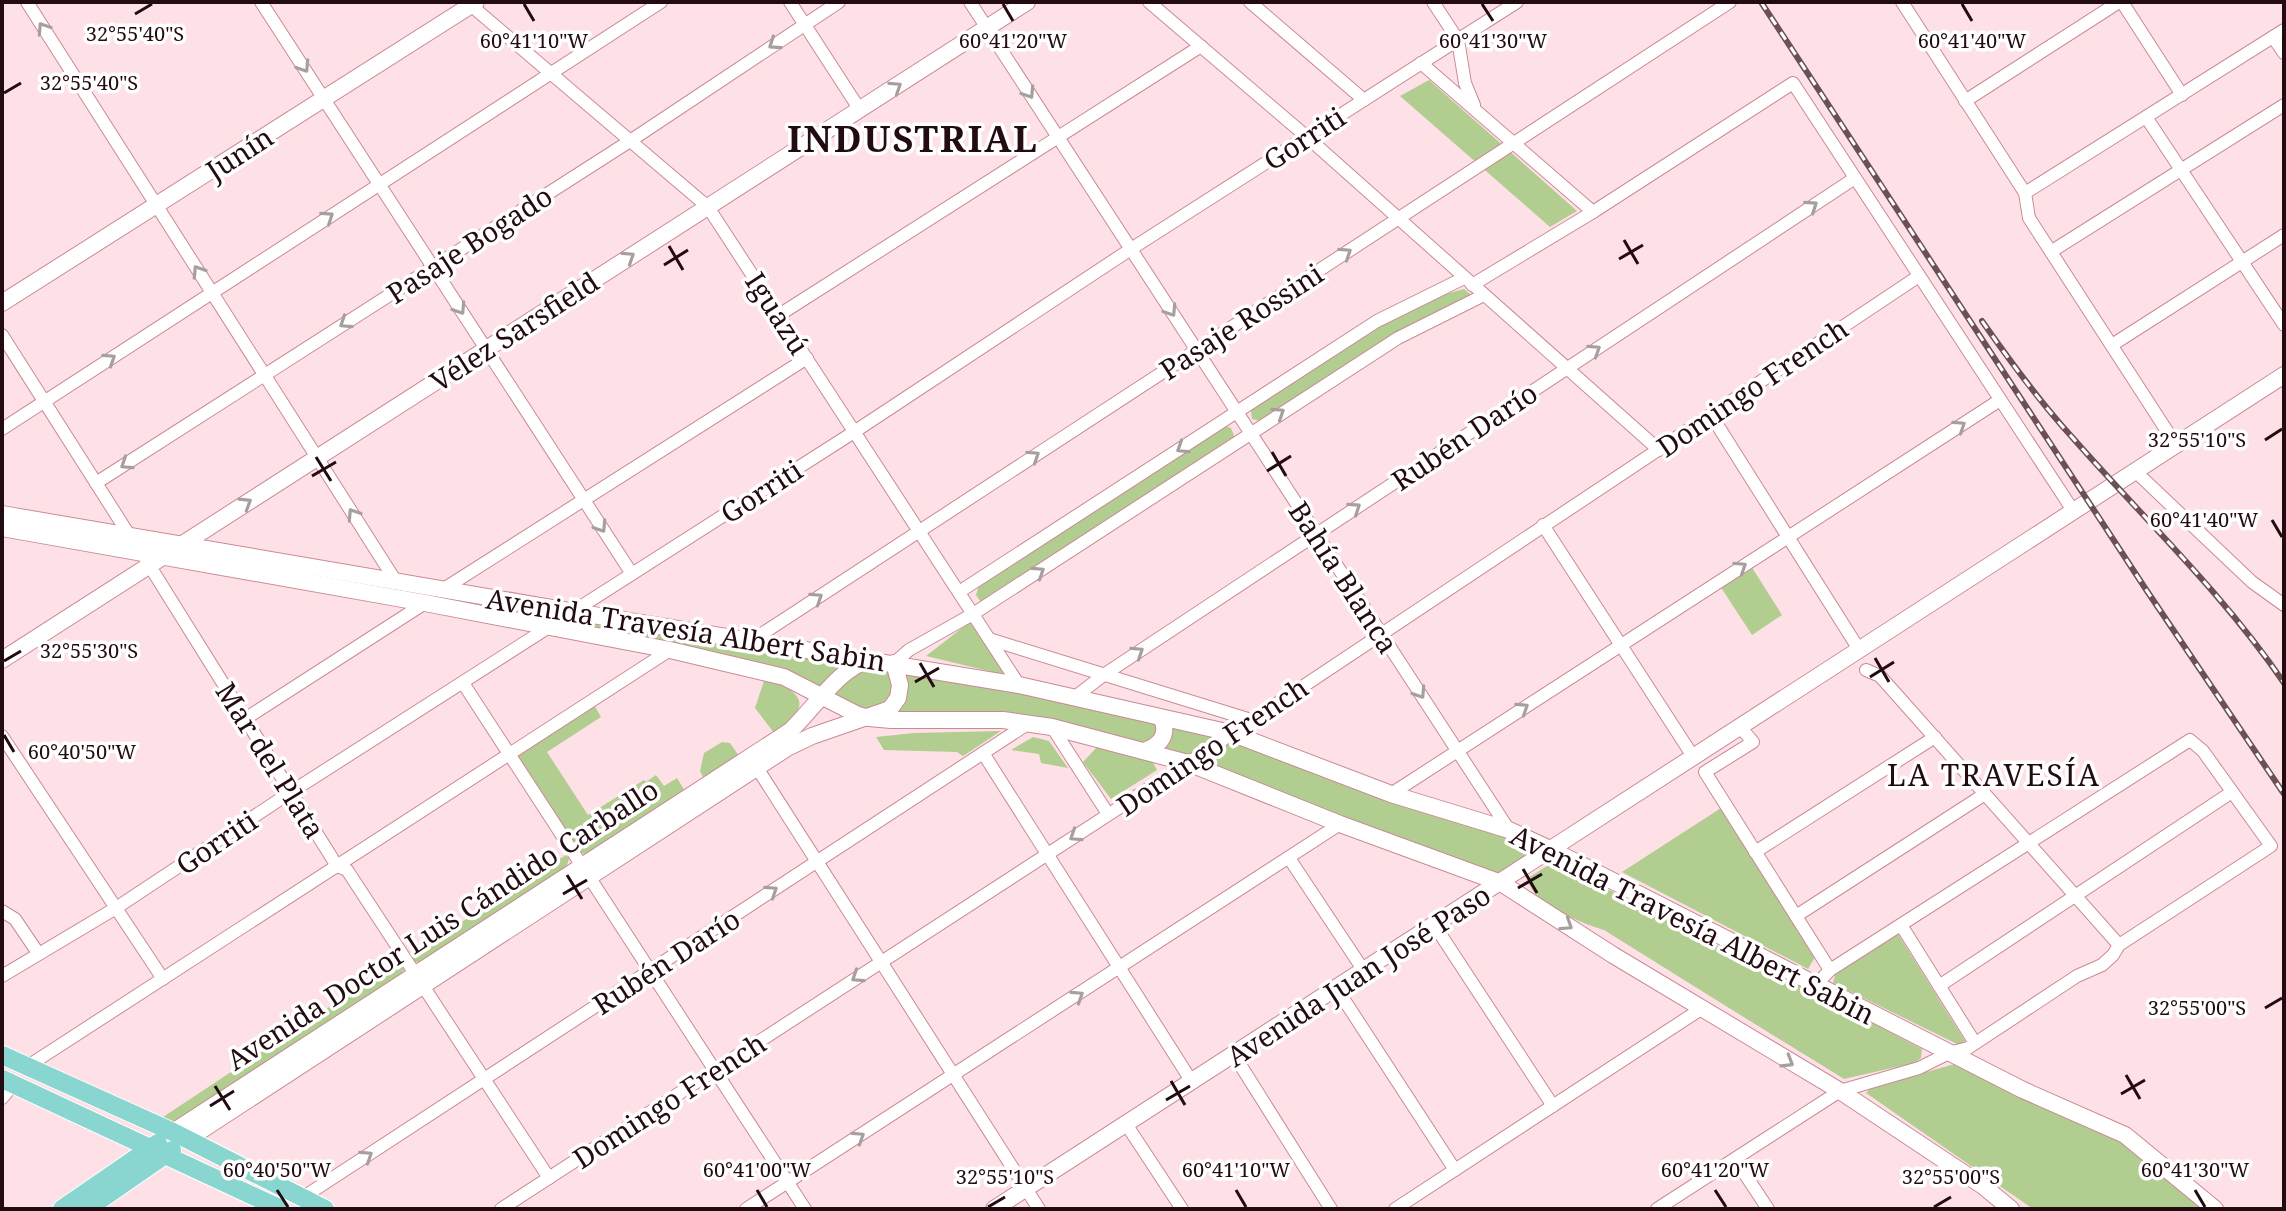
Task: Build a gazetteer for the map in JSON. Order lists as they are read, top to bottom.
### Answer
{
  "streets": {
    "main road": [
      "Junín",
      "Vélez Sarsfield",
      "Avenida Travesía Albert Sabin",
      "Avenida Doctor Luis Cándido Carballo",
      "Avenida Juan José Paso"
    ],
    "street": [
      "Gorriti",
      "Pasaje Bogado",
      "Iguazú",
      "Pasaje Rossini",
      "Domingo French",
      "Rubén Darío",
      "Bahía Blanca",
      "Mar del Plata"
    ]
  },
  "crossings": [
    ["Gorriti", "Iguazú"],
    ["Gorriti", "Bahía Blanca"],
    ["Gorriti", "Avenida Travesía Albert Sabin"],
    ["Gorriti", "Mar del Plata"],
    ["Junín", "Iguazú"],
    ["Pasaje Bogado", "Iguazú"],
    ["Pasaje Bogado", "Mar del Plata"],
    ["Iguazú", "Pasaje Rossini"],
    ["Iguazú", "Vélez Sarsfield"],
    ["Iguazú", "Avenida Travesía Albert Sabin"],
    ["Pasaje Rossini", "Bahía Blanca"],
    ["Pasaje Rossini", "Avenida Travesía Albert Sabin"],
    ["Vélez Sarsfield", "Bahía Blanca"],
    ["Vélez Sarsfield", "Avenida Travesía Albert Sabin"],
    ["Vélez Sarsfield", "Mar del Plata"],
    ["Domingo French", "Bahía Blanca"],
    ["Domingo French", "Avenida Travesía Albert Sabin"],
    ["Domingo French", "Mar del Plata"],
    ["Rubén Darío", "Bahía Blanca"],
    ["Rubén Darío", "Avenida Travesía Albert Sabin"],
    ["Rubén Darío", "Mar del Plata"],
    ["Bahía Blanca", "Avenida Travesía Albert Sabin"],
    ["Avenida Travesía Albert Sabin", "Mar del Plata"],
    ["Avenida Travesía Albert Sabin", "Avenida Doctor Luis Cándido Carballo"],
    ["Avenida Travesía Albert Sabin", "Avenida Juan José Paso"],
    ["Mar del Plata", "Avenida Doctor Luis Cándido Carballo"]
  ],
  "one_way": ["Vélez Sarsfield", "Rubén Darío", "Bahía Blanca"],
  "districts": ["INDUSTRIAL", "LA TRAVESÍA"],
  "coordinates": [
    "32°55'40\"S",
    "60°41'10\"W",
    "60°41'20\"W",
    "60°41'30\"W",
    "60°41'40\"W",
    "32°55'10\"S",
    "32°55'30\"S",
    "60°40'50\"W",
    "32°55'00\"S",
    "60°41'00\"W"
  ]
}
